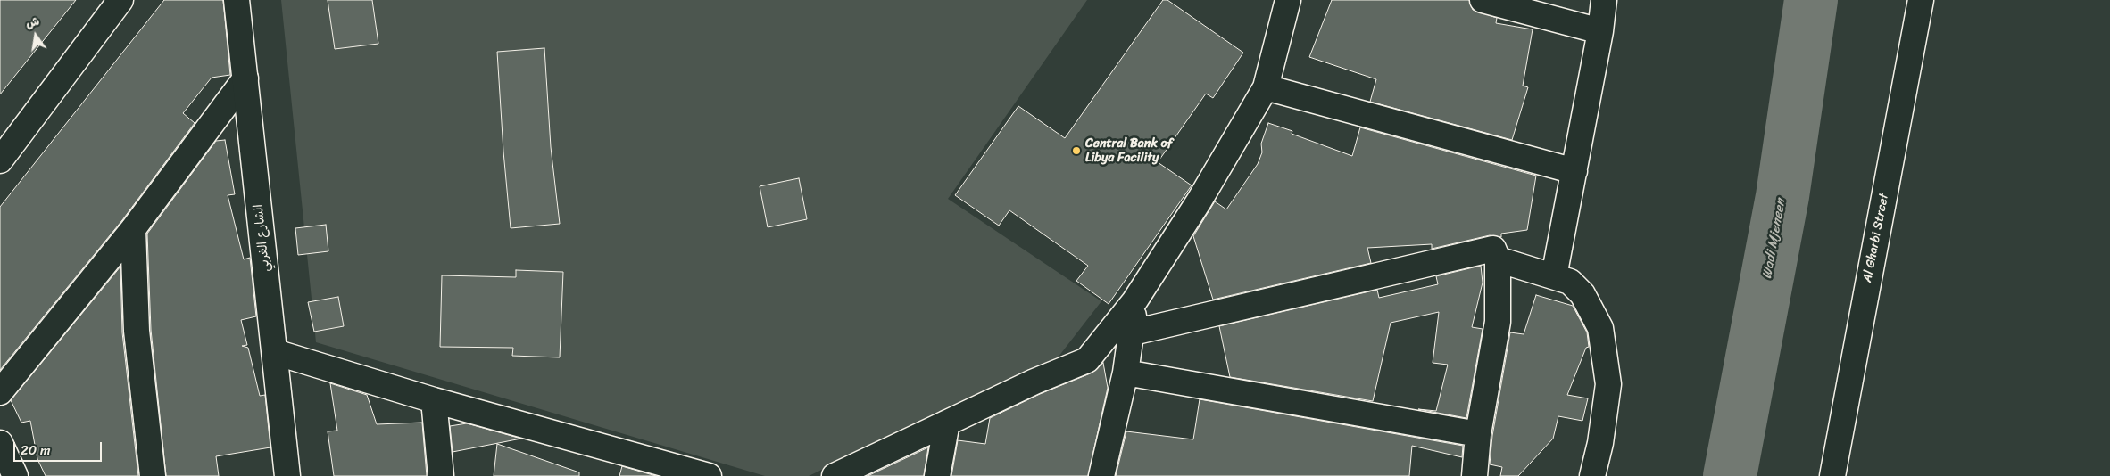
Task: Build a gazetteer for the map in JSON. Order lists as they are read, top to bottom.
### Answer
{
  "streets": {
    "main road": ["الشارع الغربي", "Al Gharbi Street"]
  },
  "water": ["Wadi Mjeneen"],
  "places": ["Central Bank of Libya Facility"],
  "scale_bar": "20 m",
  "north": "top"
}
